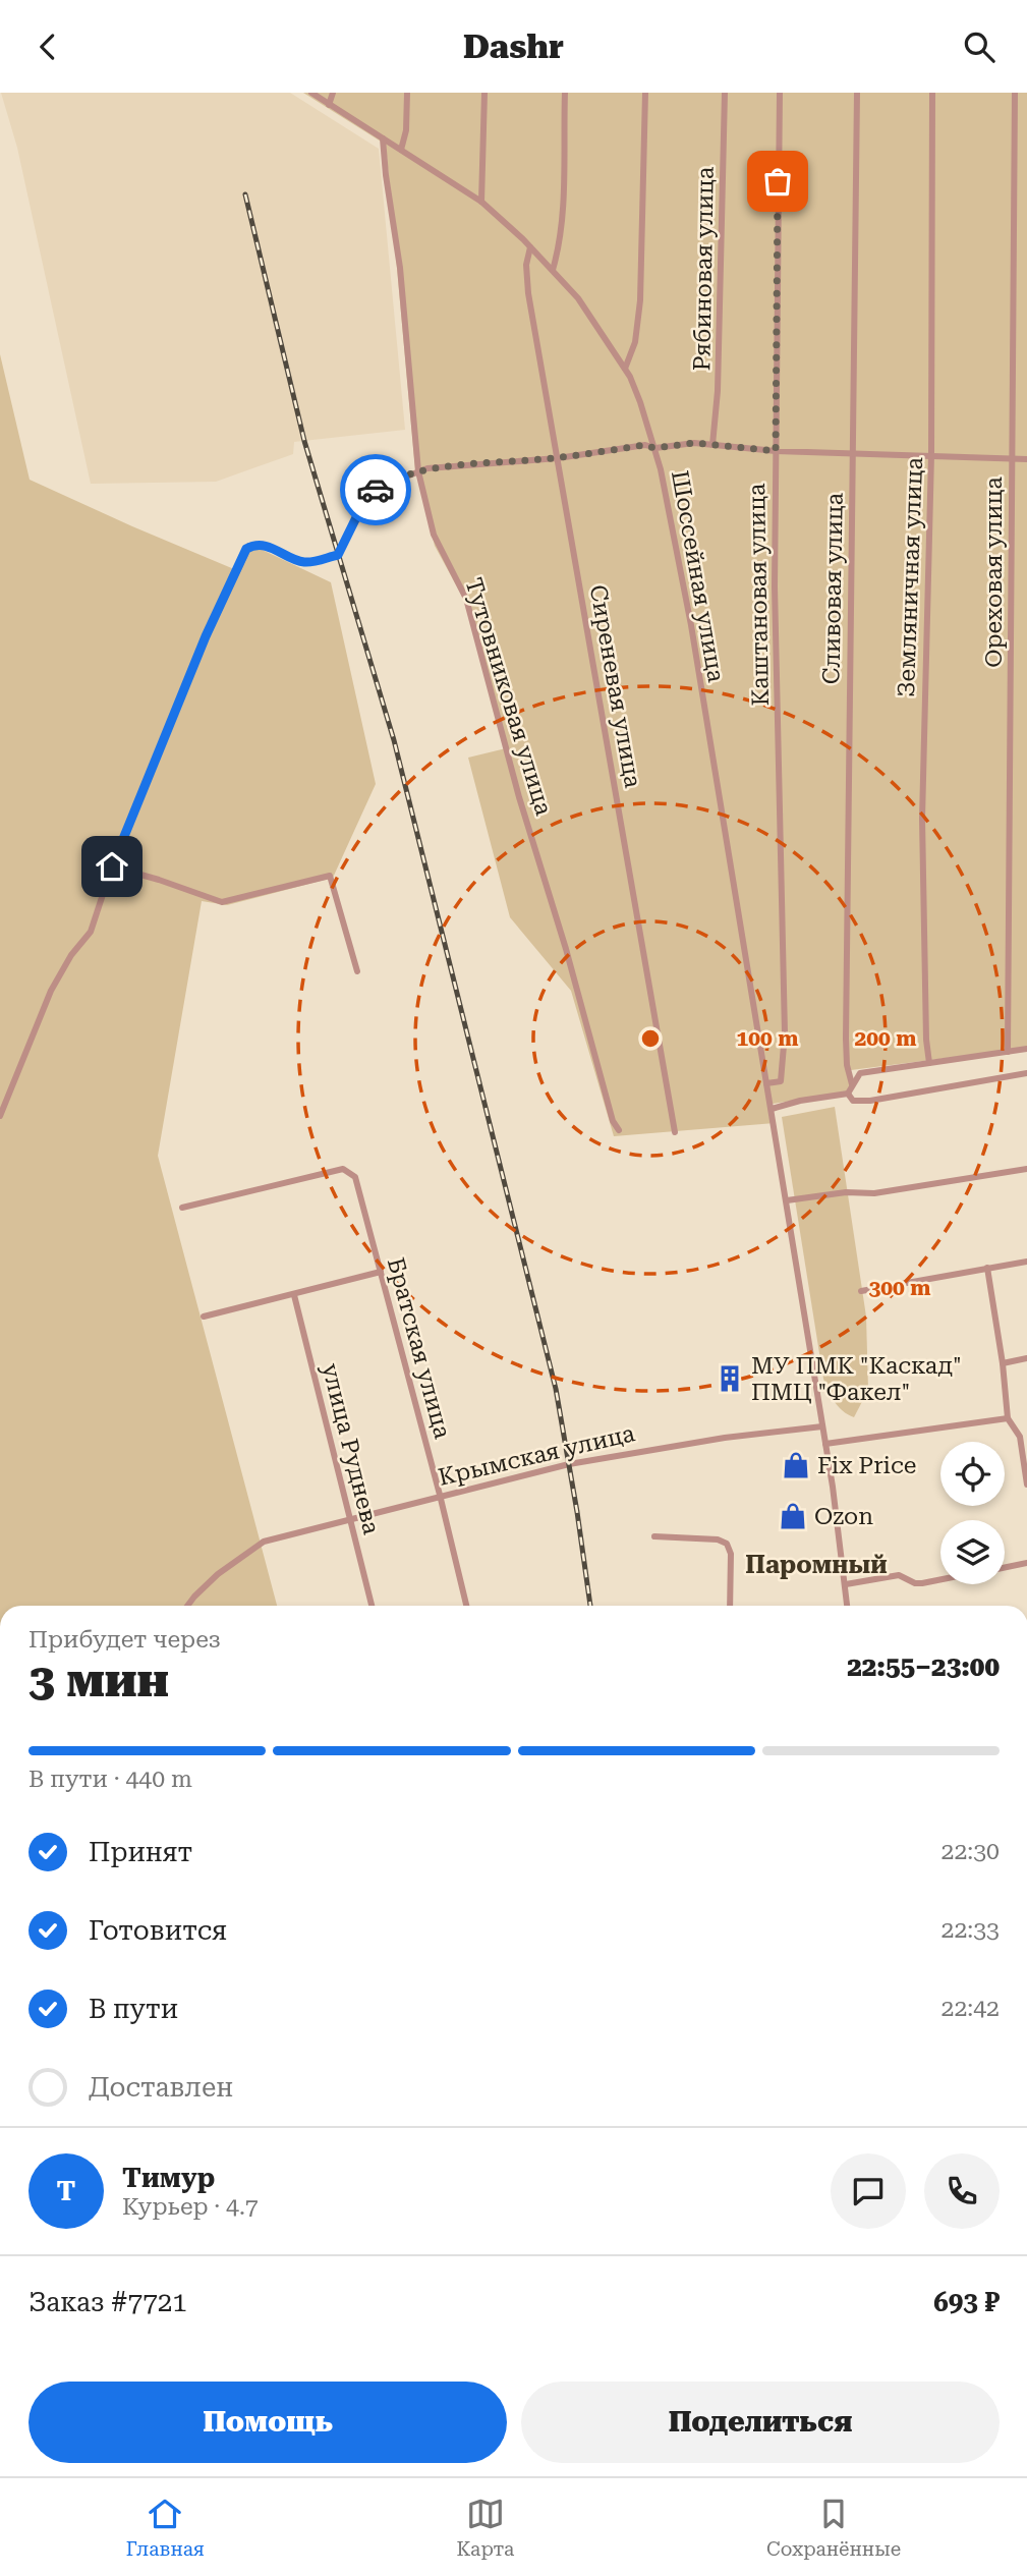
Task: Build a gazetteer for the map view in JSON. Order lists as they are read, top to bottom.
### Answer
{
  "streets": {
    "street": [
      "Рябиновая улица",
      "Ореховая улица",
      "Шоссейная улица",
      "Земляничная улица",
      "Сливовая улица",
      "Каштановая улица",
      "Сиреневая улица",
      "Тутовниковая улица",
      "Братская улица",
      "улица Руднева",
      "Крымская улица"
    ]
  },
  "crossings": [
    ["Шоссейная улица", "Каштановая улица"],
    ["Шоссейная улица", "Сиреневая улица"],
    ["Шоссейная улица", "Тутовниковая улица"],
    ["Шоссейная улица", "Крымская улица"],
    ["Братская улица", "Крымская улица"],
    ["улица Руднева", "Крымская улица"]
  ],
  "districts": ["Паромный"],
  "places": {
    "building": ["МУ ПМК \"Каскад\" ПМЦ \"Факел\""],
    "shop": ["Fix Price", "Ozon"]
  },
  "page": {
    "header": "Dashr",
    "heading": ["3 мин", "Прибудет через", "22:55–23:00"],
    "panel": [
      "Тимур",
      "Курьер · 4.7",
      "Заказ #7721",
      "693 ₽"
    ],
    "bar": "В пути · 440 m",
    "list": [
      ["Принят", "22:30"],
      ["Готовится", "22:33"],
      ["В пути", "22:42"],
      "Доставлен"
    ],
    "round": "Т",
    "buttons": ["Помощь", "Поделиться"],
    "tabs": ["Главная", "Карта", "Сохранённые"]
  },
  "rings": ["100 m", "200 m", "300 m"]
}
